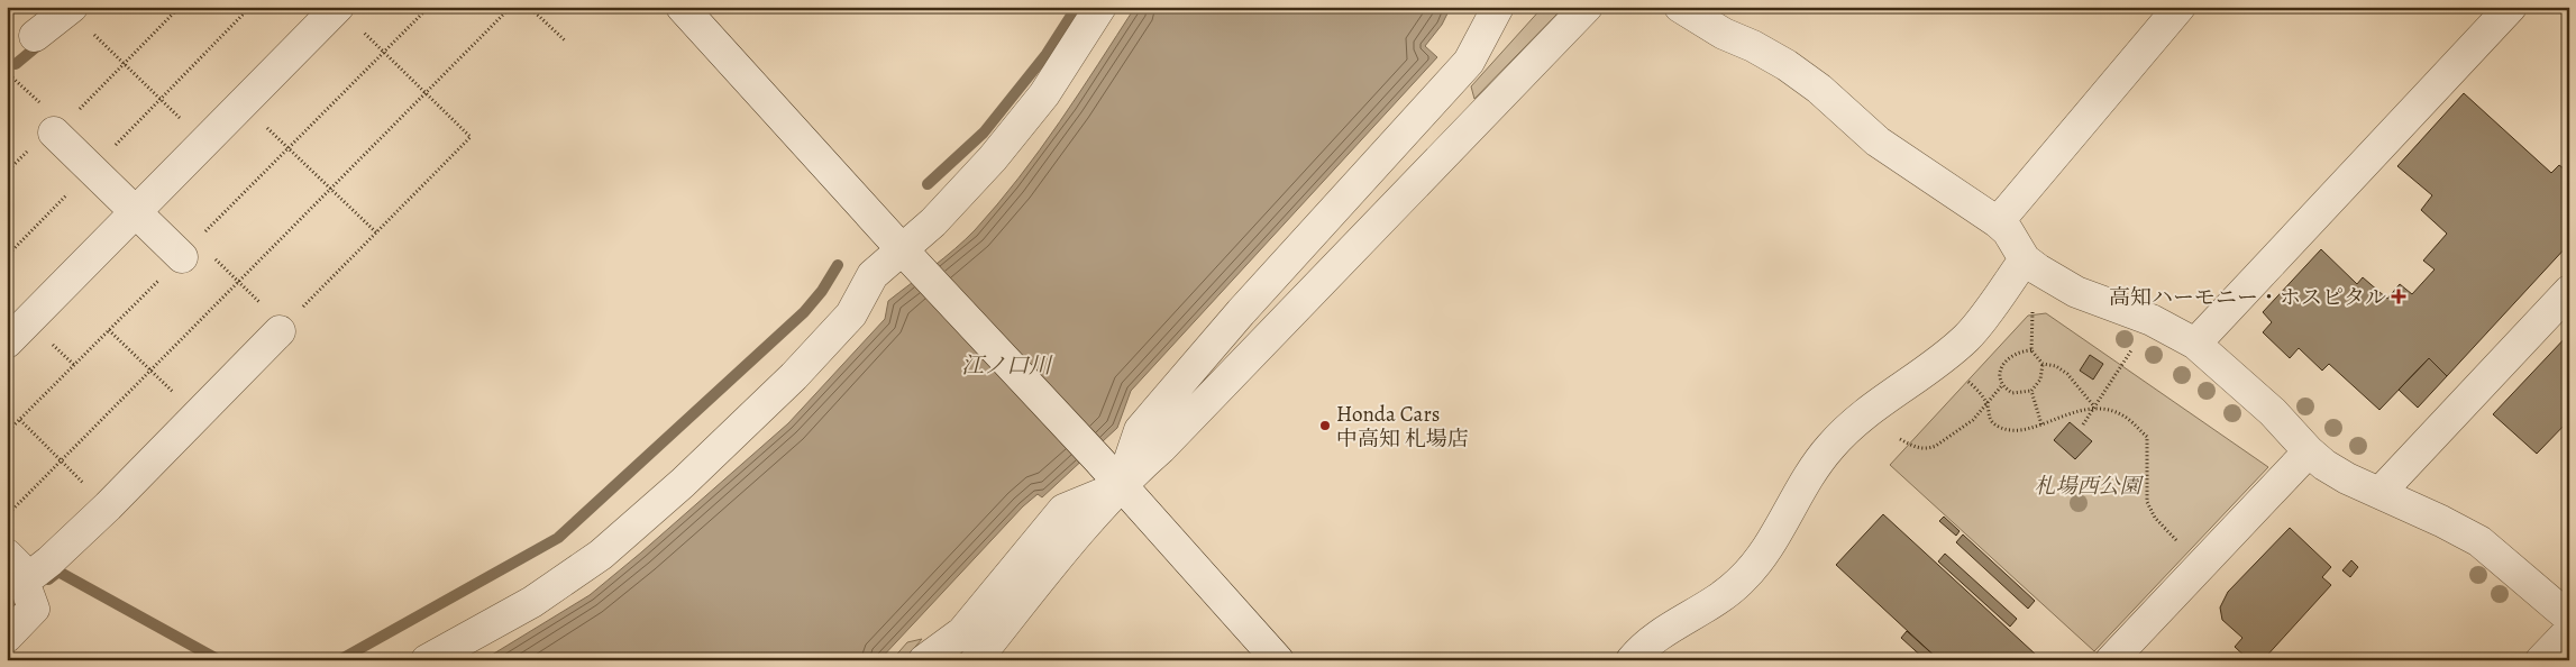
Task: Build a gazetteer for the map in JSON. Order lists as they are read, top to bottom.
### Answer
{
  "water": ["江ノ口川"],
  "parks": ["札場西公園"],
  "places": {
    "health": ["高知ハーモニー・ホスピタル"],
    "other": ["Honda Cars 中高知 札場店"]
  }
}
